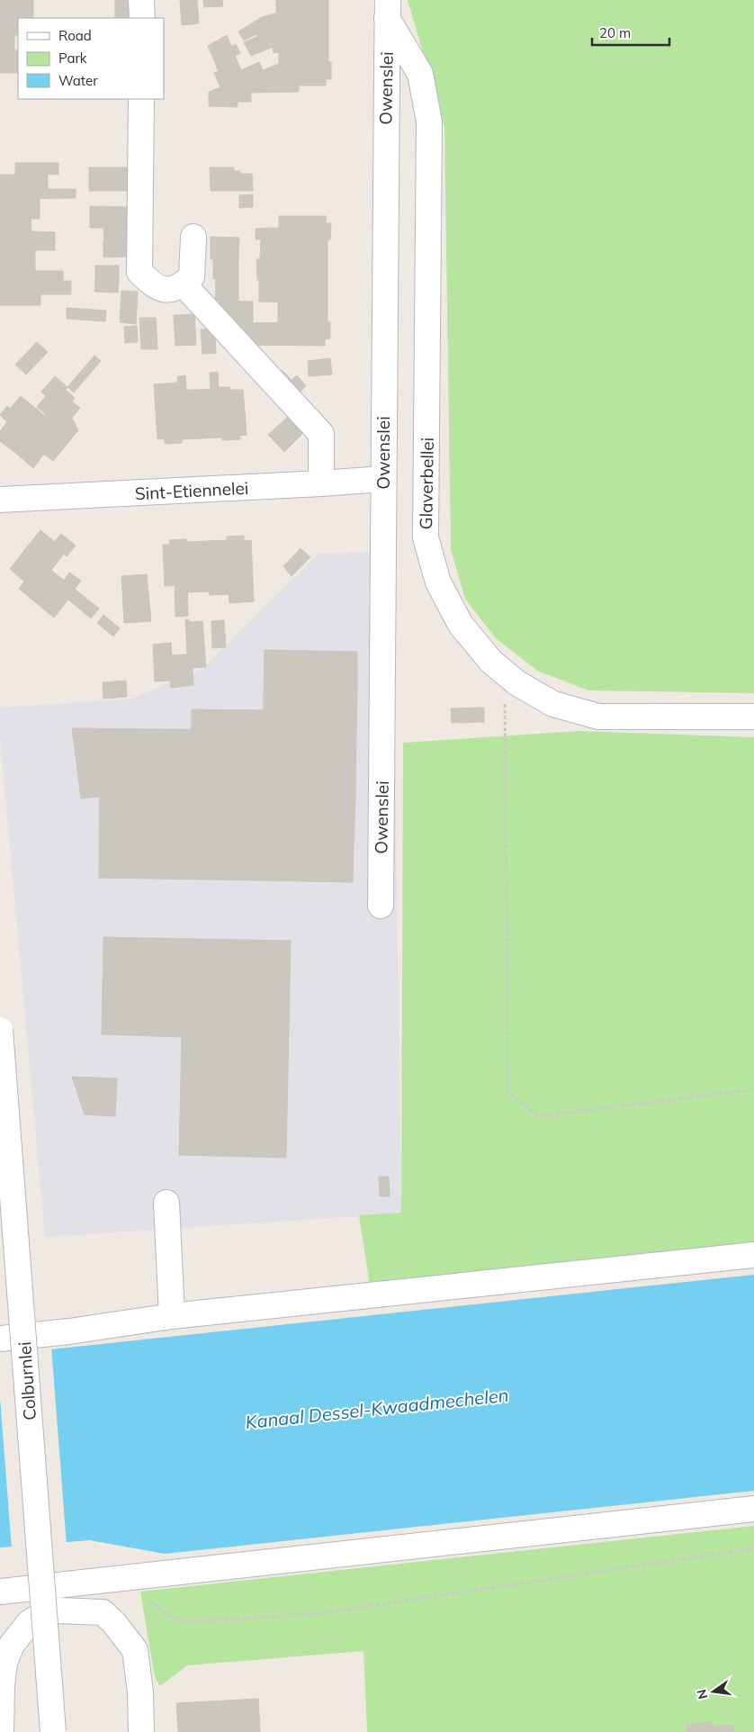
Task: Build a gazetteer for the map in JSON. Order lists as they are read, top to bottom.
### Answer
{
  "streets": {
    "street": [
      "Owenslei",
      "Glaverbellei",
      "Sint-Etiennelei",
      "Colburnlei"
    ]
  },
  "crossings": [
    ["Owenslei", "Glaverbellei"],
    ["Owenslei", "Sint-Etiennelei"]
  ],
  "water": ["Kanaal Dessel-Kwaadmechelen"],
  "legend": ["Road", "Park", "Water"],
  "scale_bar": "20 m",
  "north": "left"
}
